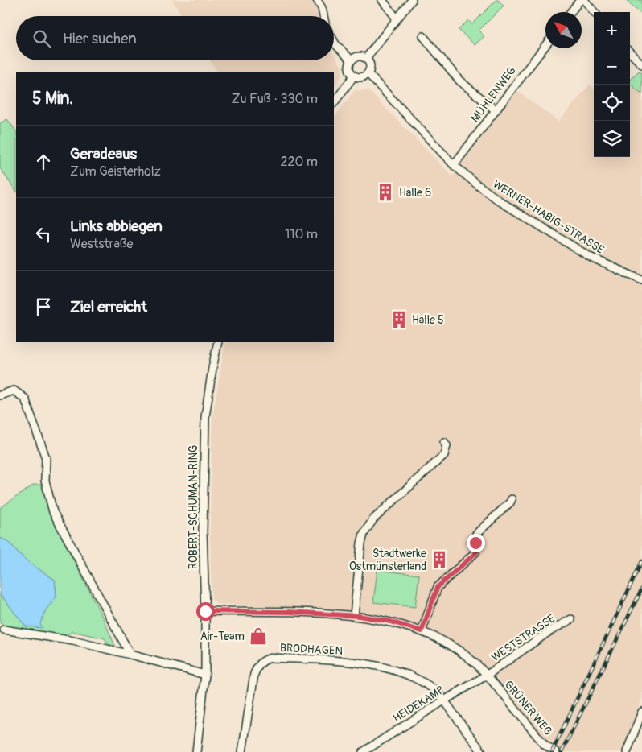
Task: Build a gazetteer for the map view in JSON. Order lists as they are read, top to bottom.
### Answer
{
  "streets": {
    "street": [
      "MÜHLENWEG",
      "WERNER-HABIG-STRASSE",
      "ROBERT-SCHUMAN-RING",
      "WESTSTRASSE",
      "BRODHAGEN",
      "HEIDEKAMP",
      "GRÜNER WEG"
    ]
  },
  "crossings": [
    ["MÜHLENWEG", "WERNER-HABIG-STRASSE"],
    ["ROBERT-SCHUMAN-RING", "GRÜNER WEG"],
    ["WESTSTRASSE", "HEIDEKAMP"],
    ["WESTSTRASSE", "GRÜNER WEG"],
    ["BRODHAGEN", "HEIDEKAMP"],
    ["HEIDEKAMP", "GRÜNER WEG"]
  ],
  "places": {
    "building": ["Halle 6", "Halle 5", "Stadtwerke Ostmünsterland"],
    "shop": ["Air-Team"]
  },
  "north": "top left",
  "page": {
    "map_buttons": ["+", "−"],
    "search": "Hier suchen",
    "heading": ["5 Min.", "Zu Fuß · 330 m"],
    "list": [
      ["Geradeaus", "Zum Geisterholz", "220 m"],
      ["Links abbiegen", "Weststraße", "110 m"],
      "Ziel erreicht"
    ]
  }
}
